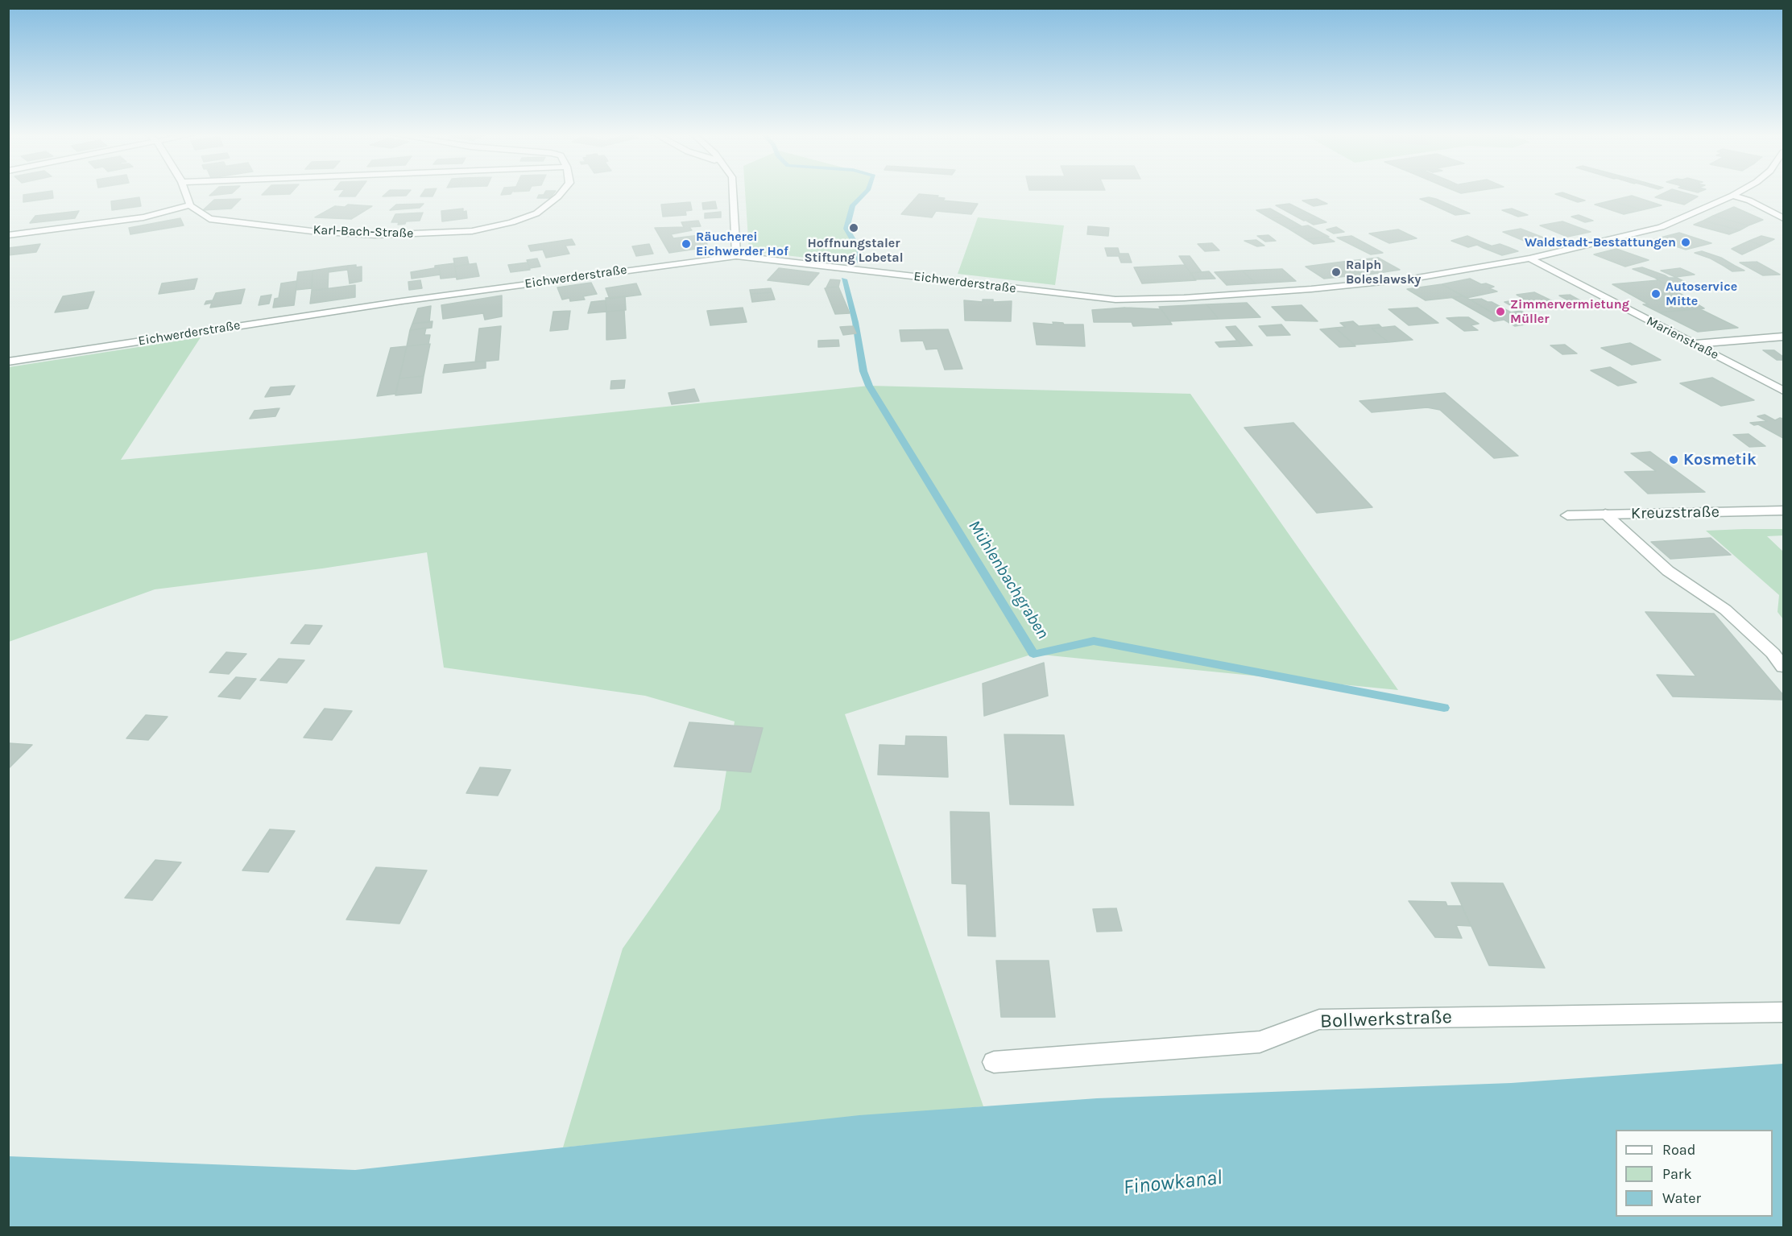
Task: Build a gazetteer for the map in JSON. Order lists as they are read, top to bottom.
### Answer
{
  "streets": {
    "street": [
      "Karl-Bach-Straße",
      "Eichwerderstraße",
      "Marienstraße",
      "Kreuzstraße",
      "Bollwerkstraße"
    ]
  },
  "crossings": [
    ["Eichwerderstraße", "Marienstraße"]
  ],
  "water": ["Mühlenbachgraben", "Finowkanal"],
  "places": [
    "Hoffnungstaler Stiftung Lobetal",
    "Waldstadt-Bestattungen",
    "Räucherei Eichwerder Hof",
    "Ralph Boleslawsky",
    "Autoservice Mitte",
    "Zimmervermietung Müller",
    "Kosmetik"
  ],
  "legend": ["Road", "Park", "Water"]
}
